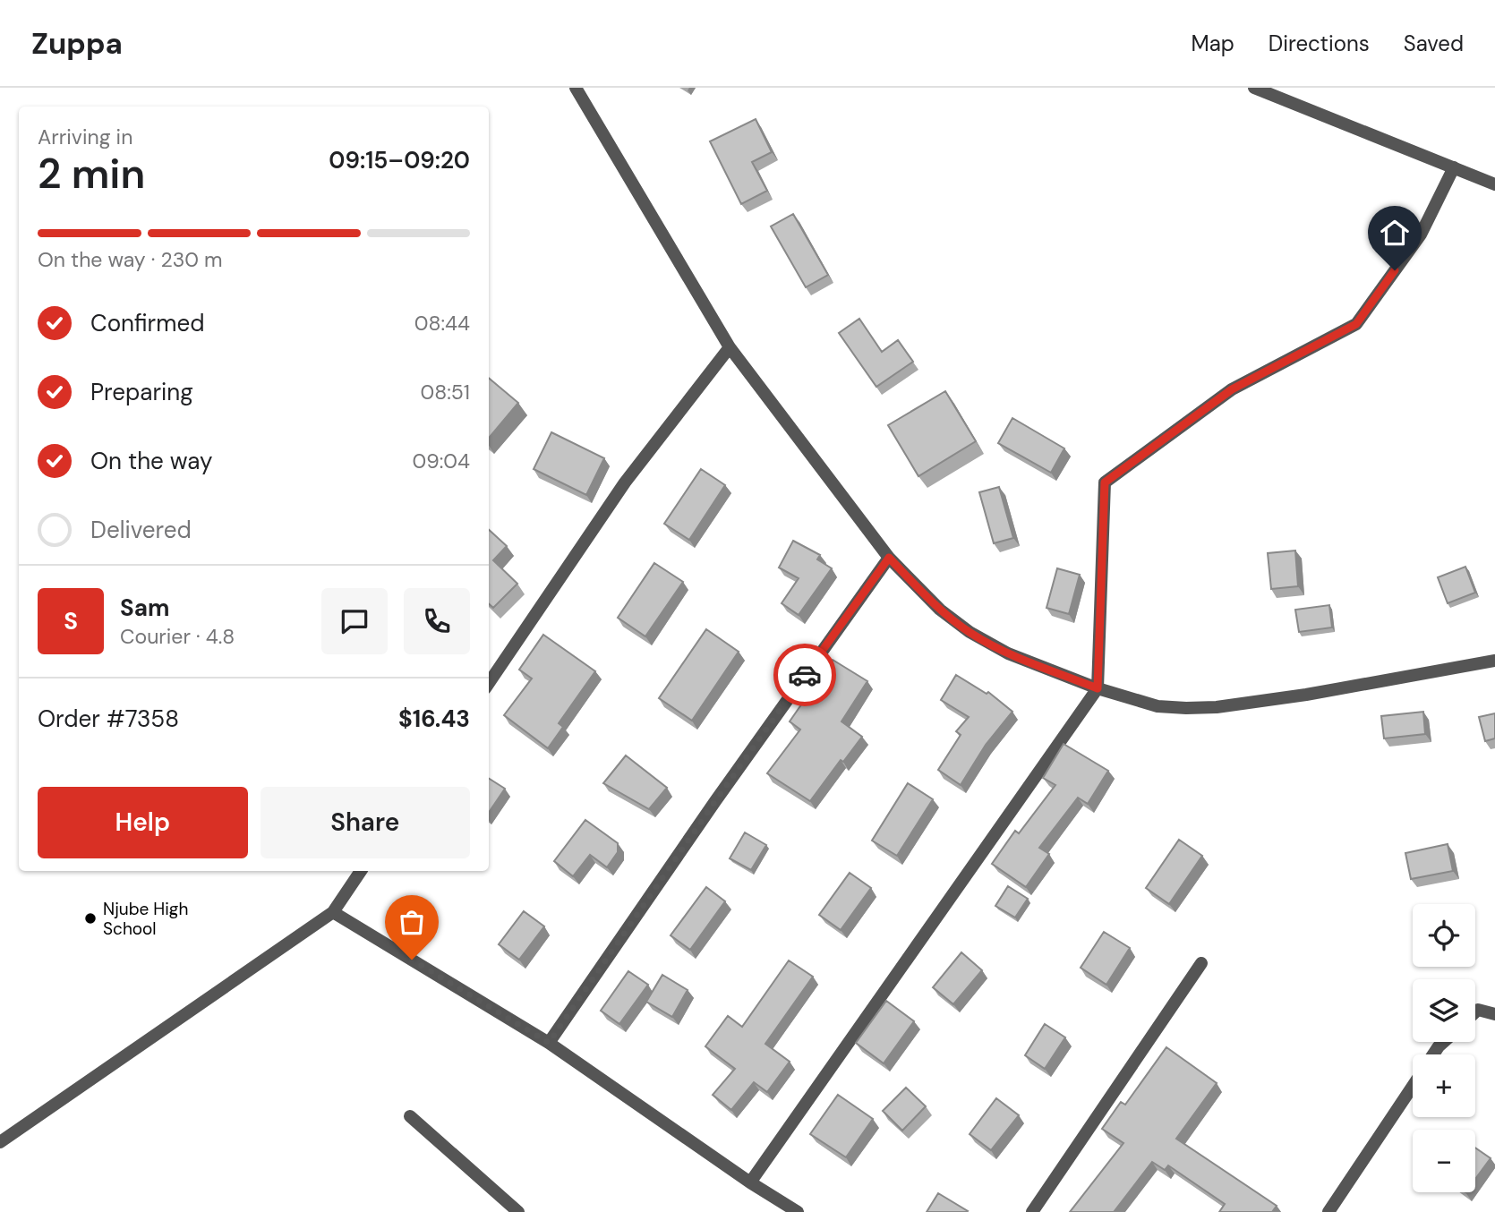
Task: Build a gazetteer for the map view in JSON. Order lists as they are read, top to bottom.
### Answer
{
  "places": ["Njube High School"],
  "page": {
    "header": "Zuppa",
    "nav": ["Map", "Directions", "Saved"],
    "heading": ["2 min", "Arriving in", "09:15–09:20"],
    "panel": [
      "Sam",
      "Courier · 4.8",
      "Order #7358",
      "$16.43"
    ],
    "bar": "On the way · 230 m",
    "list": [
      ["Confirmed", "08:44"],
      ["Preparing", "08:51"],
      ["On the way", "09:04"],
      "Delivered"
    ],
    "round": "S",
    "buttons": ["Help", "Share"],
    "map_buttons": ["+", "−"]
  }
}
